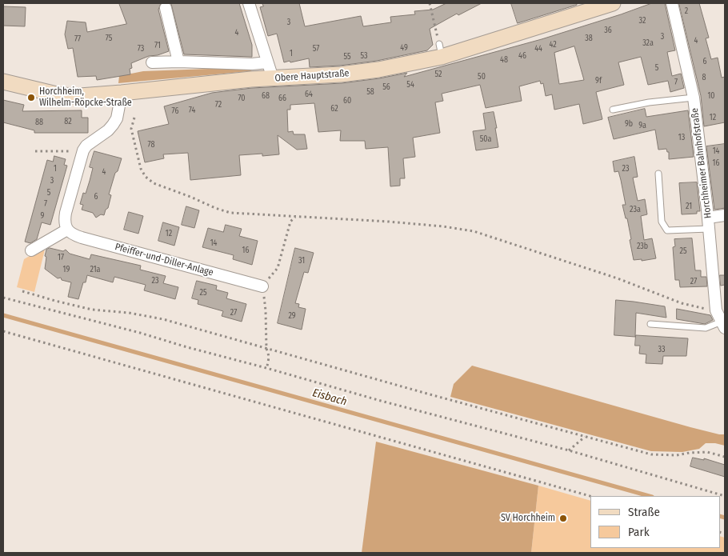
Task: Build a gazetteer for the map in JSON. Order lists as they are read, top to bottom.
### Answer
{
  "streets": {
    "main road": ["Obere Hauptstraße"],
    "street": ["Horchheimer Bahnhofstraße", "Pfeiffer-und-Diller-Anlage"]
  },
  "water": ["Eisbach"],
  "places": ["Horchheim, Wilhelm-Röpcke-Straße", "SV Horchheim"],
  "house_numbers": [
    "2",
    "32",
    "3",
    "36",
    "4",
    "3",
    "75",
    "38",
    "77",
    "4",
    "32a",
    "42",
    "71",
    "49",
    "73",
    "57",
    "44",
    "1",
    "53",
    "46",
    "55",
    "48",
    "6",
    "5",
    "52",
    "50",
    "8",
    "9f",
    "7",
    "54",
    "56",
    "58",
    "64",
    "68",
    "10",
    "70",
    "66",
    "60",
    "72",
    "62",
    "74",
    "76",
    "12",
    "82",
    "88",
    "9b",
    "9a",
    "13",
    "50a",
    "78",
    "14",
    "16",
    "1",
    "23",
    "4",
    "3",
    "5",
    "6",
    "7",
    "21",
    "23a",
    "9",
    "12",
    "14",
    "23b",
    "16",
    "25",
    "17",
    "31",
    "19",
    "21a",
    "23",
    "27",
    "25",
    "27",
    "29",
    "33"
  ],
  "legend": ["Straße", "Park"]
}
